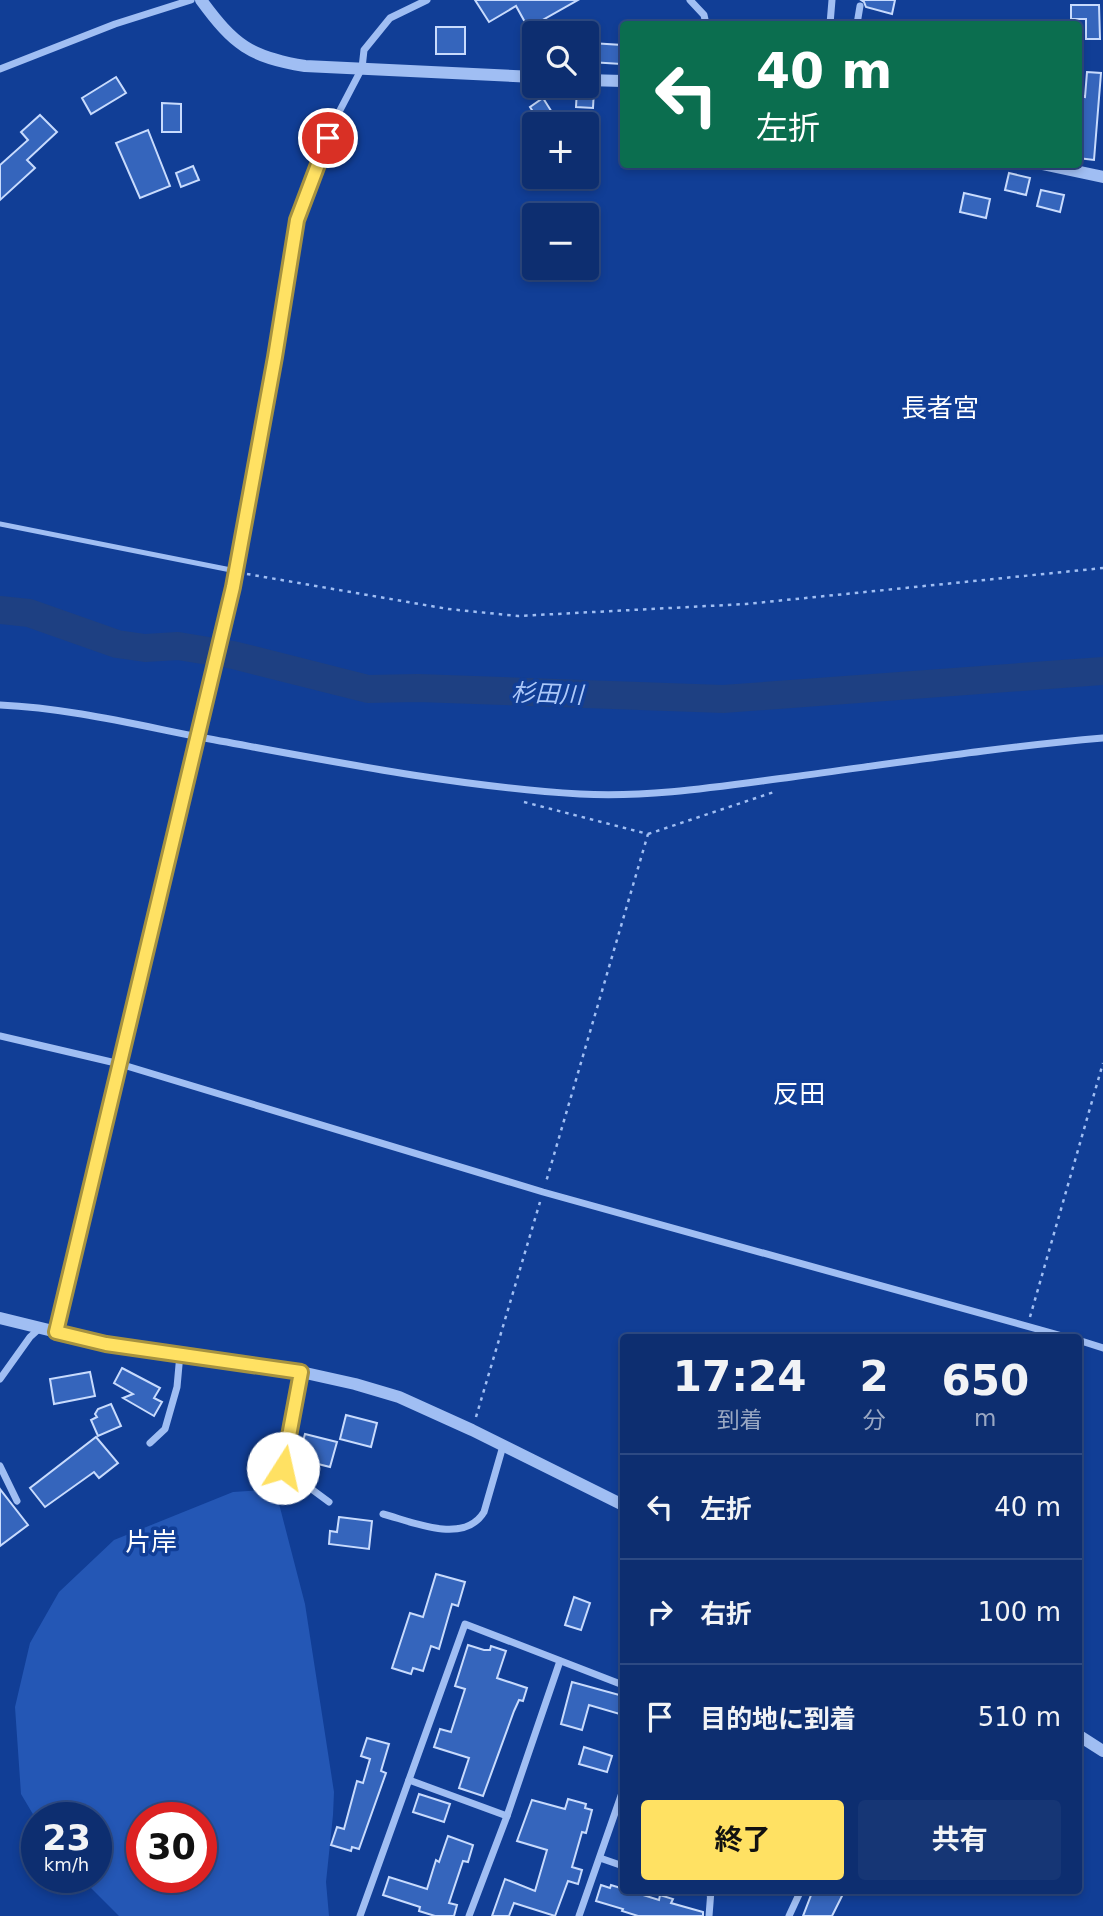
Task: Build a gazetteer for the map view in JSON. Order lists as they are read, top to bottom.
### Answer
{
  "districts": ["長者宮", "反田", "片岸"],
  "water": ["杉田川"],
  "page": {
    "map_buttons": ["+", "−"],
    "turn": ["40 m", "左折"],
    "eta": [
      "17:24",
      "到着",
      "2",
      "分",
      "650",
      "m"
    ],
    "list": [
      {
        "name": "左折",
        "value": "40 m"
      },
      {
        "name": "右折",
        "value": "100 m"
      },
      {
        "name": "目的地に到着",
        "value": "510 m"
      }
    ],
    "buttons": ["終了", "共有"],
    "speed": "23 km/h",
    "limit": "30"
  }
}
